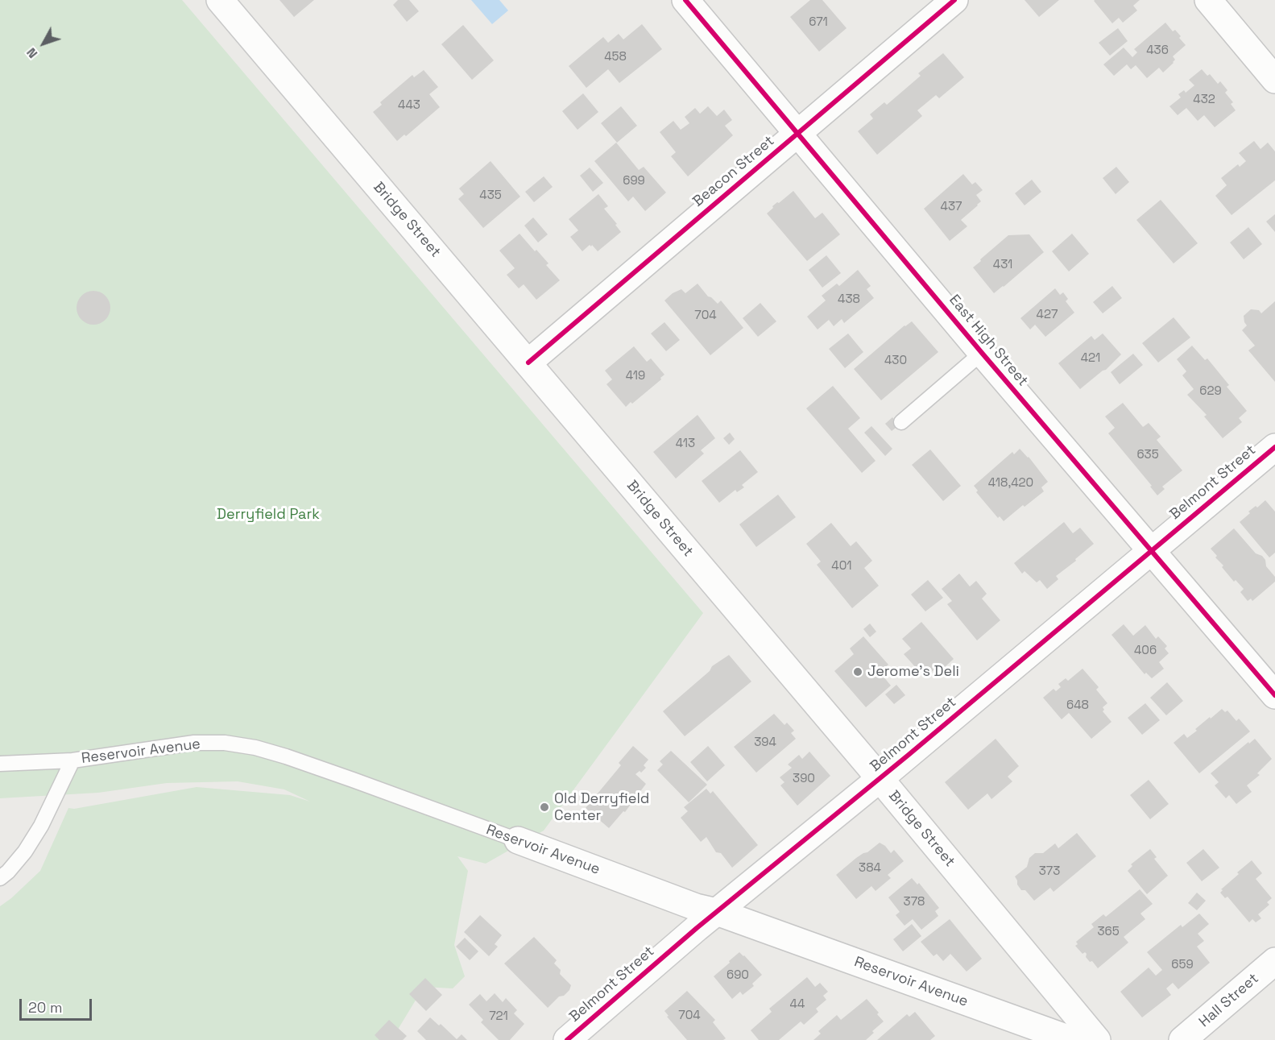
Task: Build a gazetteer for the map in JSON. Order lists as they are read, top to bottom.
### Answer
{
  "streets": {
    "street": [
      "Beacon Street",
      "Bridge Street",
      "East High Street",
      "Belmont Street",
      "Reservoir Avenue",
      "Hall Street"
    ]
  },
  "crossings": [
    ["Beacon Street", "Bridge Street"],
    ["Beacon Street", "East High Street"],
    ["Bridge Street", "Belmont Street"],
    ["East High Street", "Belmont Street"],
    ["Belmont Street", "Reservoir Avenue"]
  ],
  "parks": ["Derryfield Park"],
  "places": ["Jerome's Deli", "Old Derryfield Center"],
  "house_numbers": [
    "671",
    "436",
    "458",
    "432",
    "443",
    "699",
    "435",
    "437",
    "431",
    "438",
    "427",
    "704",
    "421",
    "430",
    "419",
    "629",
    "413",
    "635",
    "418,420",
    "401",
    "406",
    "648",
    "394",
    "390",
    "384",
    "373",
    "378",
    "365",
    "659",
    "690",
    "44",
    "704",
    "721"
  ],
  "scale_bar": "20 m",
  "north": "bottom left"
}
